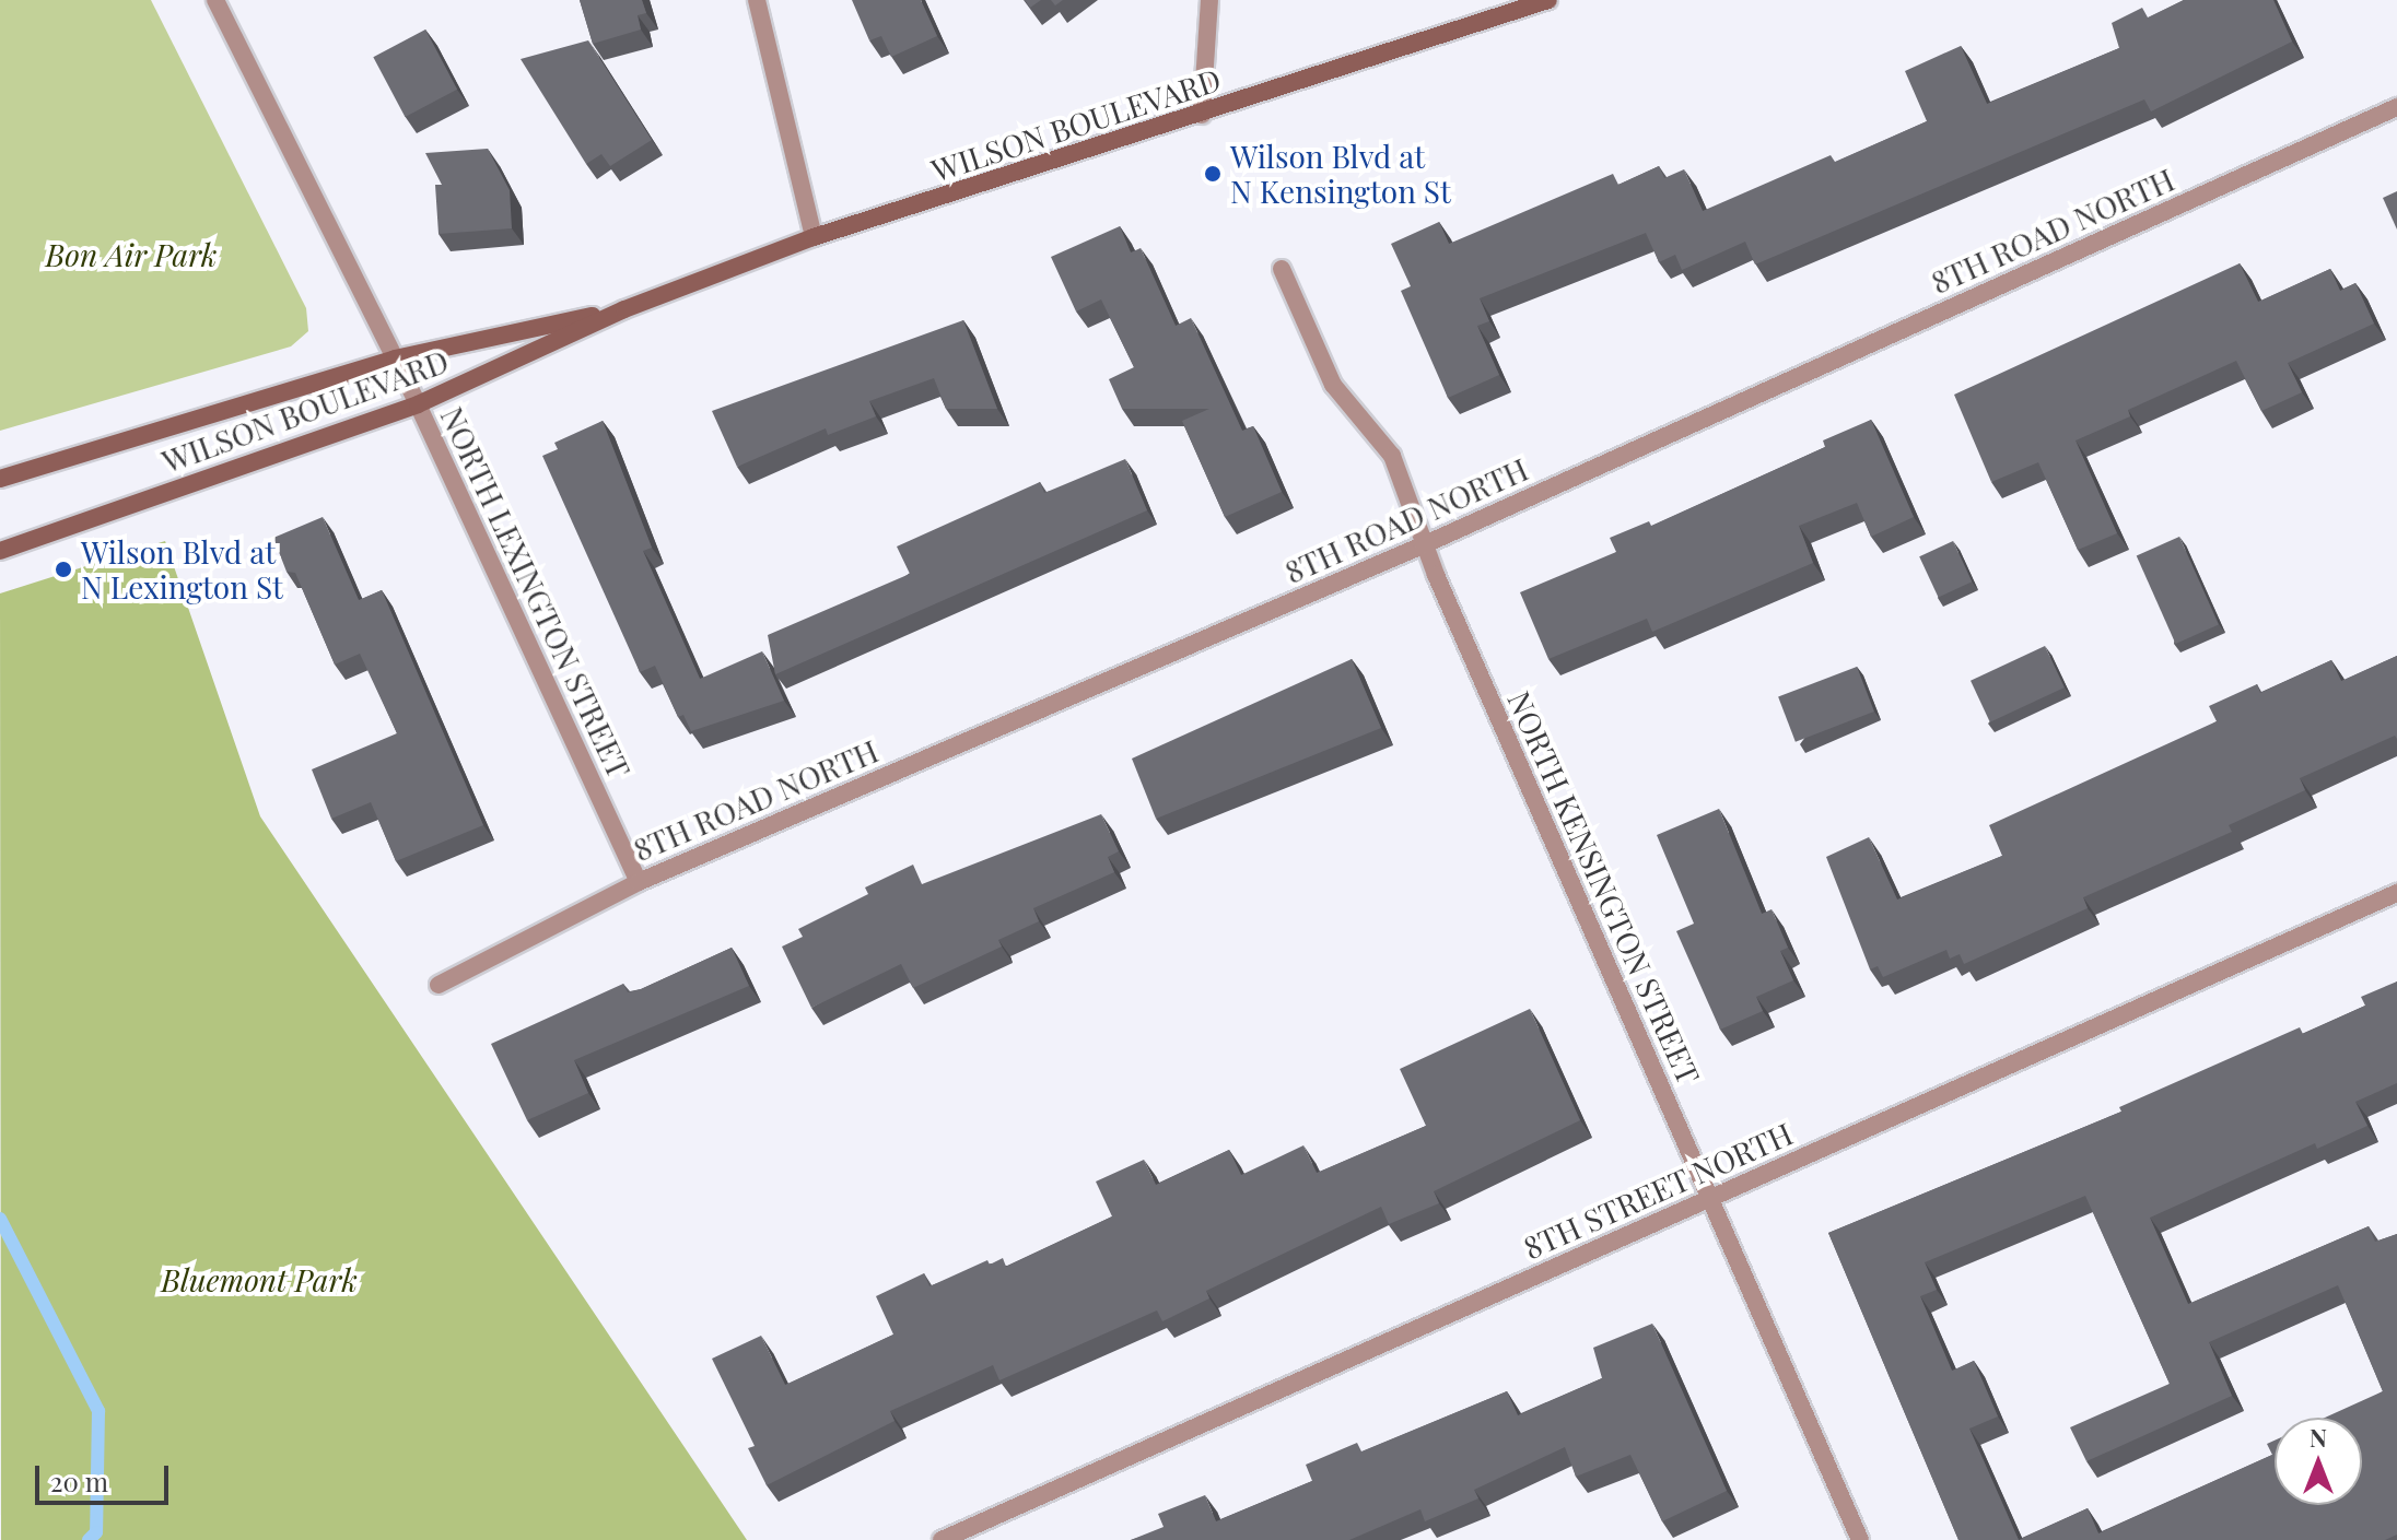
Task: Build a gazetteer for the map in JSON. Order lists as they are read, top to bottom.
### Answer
{
  "streets": {
    "main road": ["WILSON BOULEVARD"],
    "street": [
      "8TH ROAD NORTH",
      "NORTH LEXINGTON STREET",
      "NORTH KENSINGTON STREET",
      "8TH STREET NORTH"
    ]
  },
  "crossings": [
    ["WILSON BOULEVARD", "NORTH LEXINGTON STREET"],
    ["8TH ROAD NORTH", "NORTH LEXINGTON STREET"],
    ["8TH ROAD NORTH", "NORTH KENSINGTON STREET"],
    ["NORTH KENSINGTON STREET", "8TH STREET NORTH"]
  ],
  "parks": ["Bon Air Park", "Bluemont Park"],
  "places": ["Wilson Blvd at N Kensington St", "Wilson Blvd at N Lexington St"],
  "scale_bar": "20 m",
  "north": "top"
}
